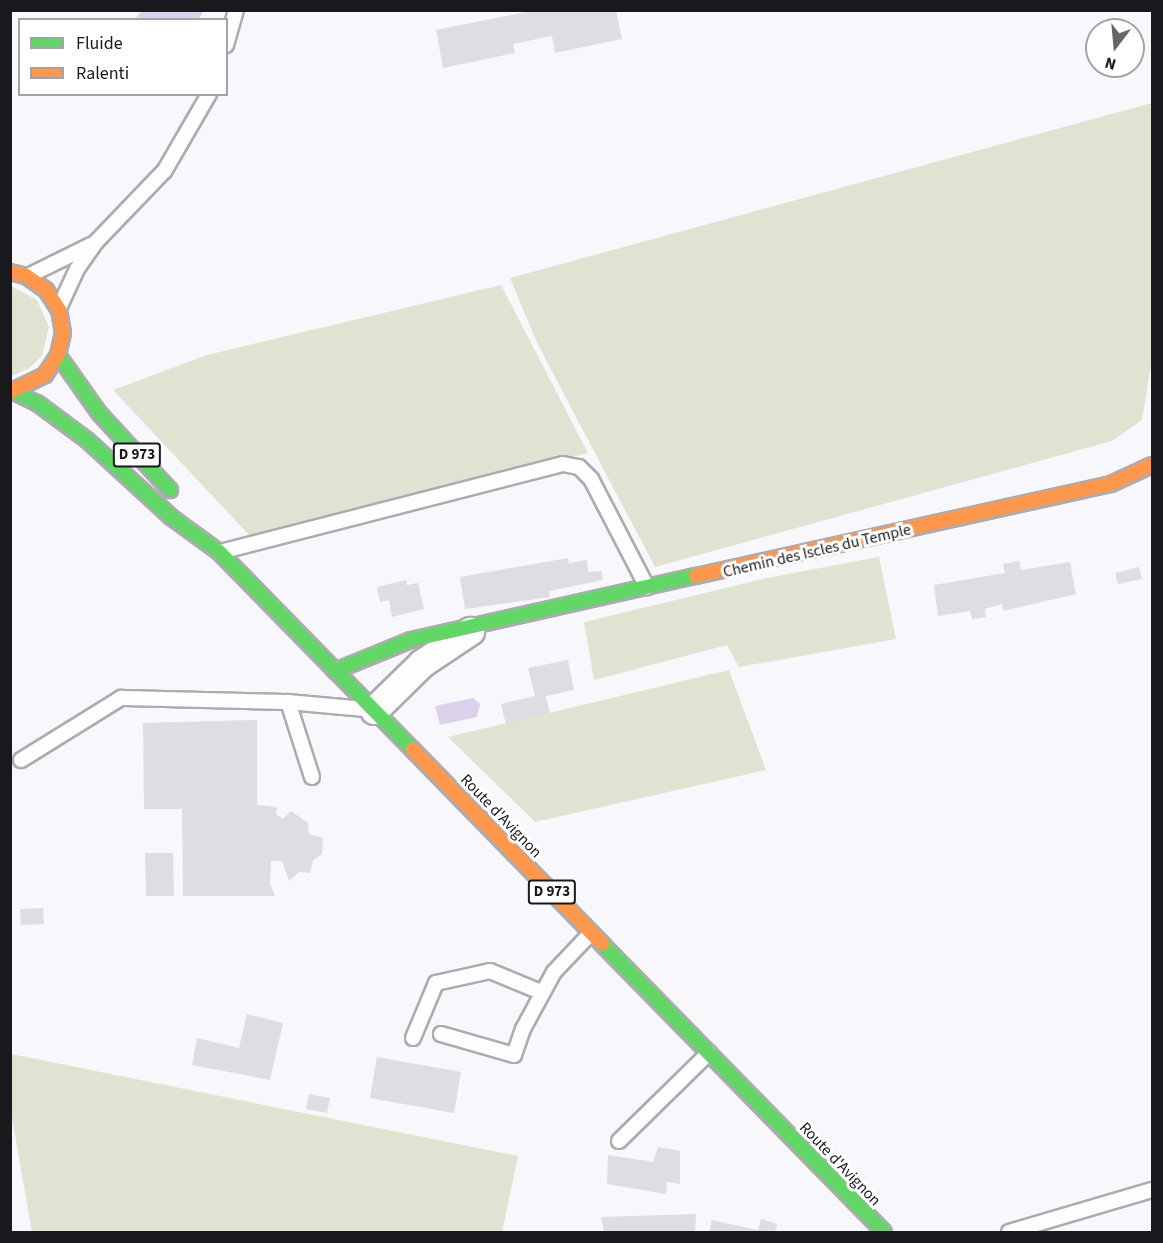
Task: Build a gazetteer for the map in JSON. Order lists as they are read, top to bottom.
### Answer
{
  "streets": {
    "main road": ["D 973", "Chemin des Iscles du Temple", "Route d'Avignon"]
  },
  "crossings": [
    ["Chemin des Iscles du Temple", "Route d'Avignon"]
  ],
  "legend": ["Fluide", "Ralenti"],
  "north": "bottom"
}
